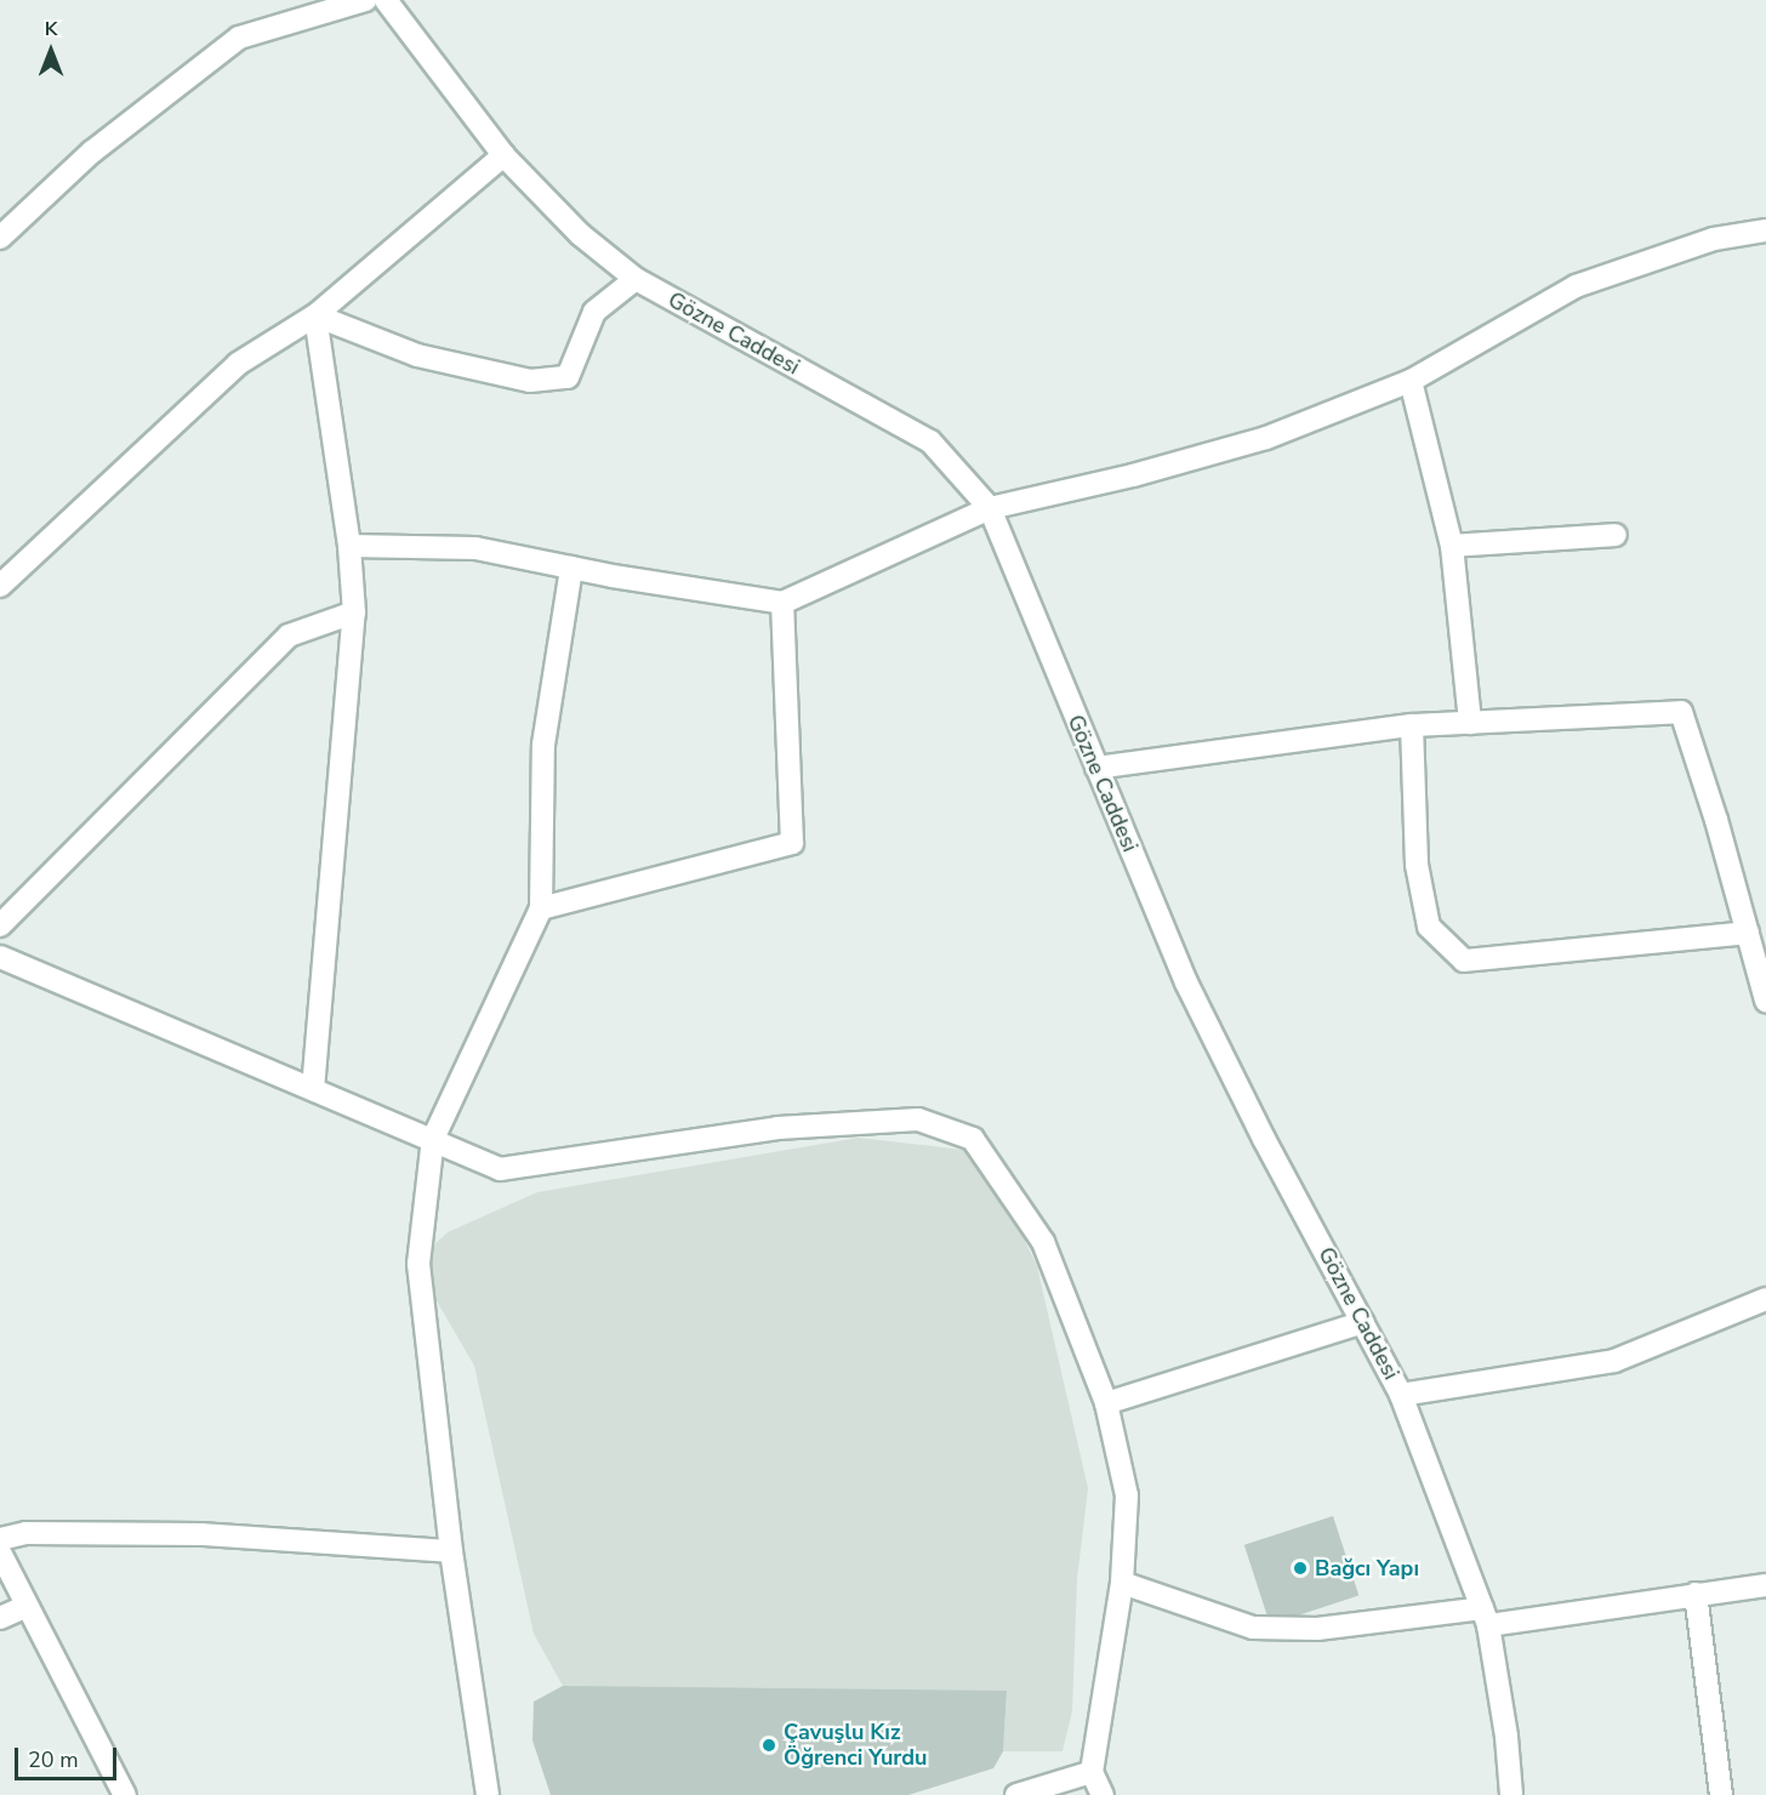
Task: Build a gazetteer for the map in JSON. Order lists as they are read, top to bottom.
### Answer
{
  "streets": {
    "street": ["Gözne Caddesi"]
  },
  "places": ["Bağcı Yapı", "Çavuşlu Kız Öğrenci Yurdu"],
  "scale_bar": "20 m",
  "north": "top"
}
